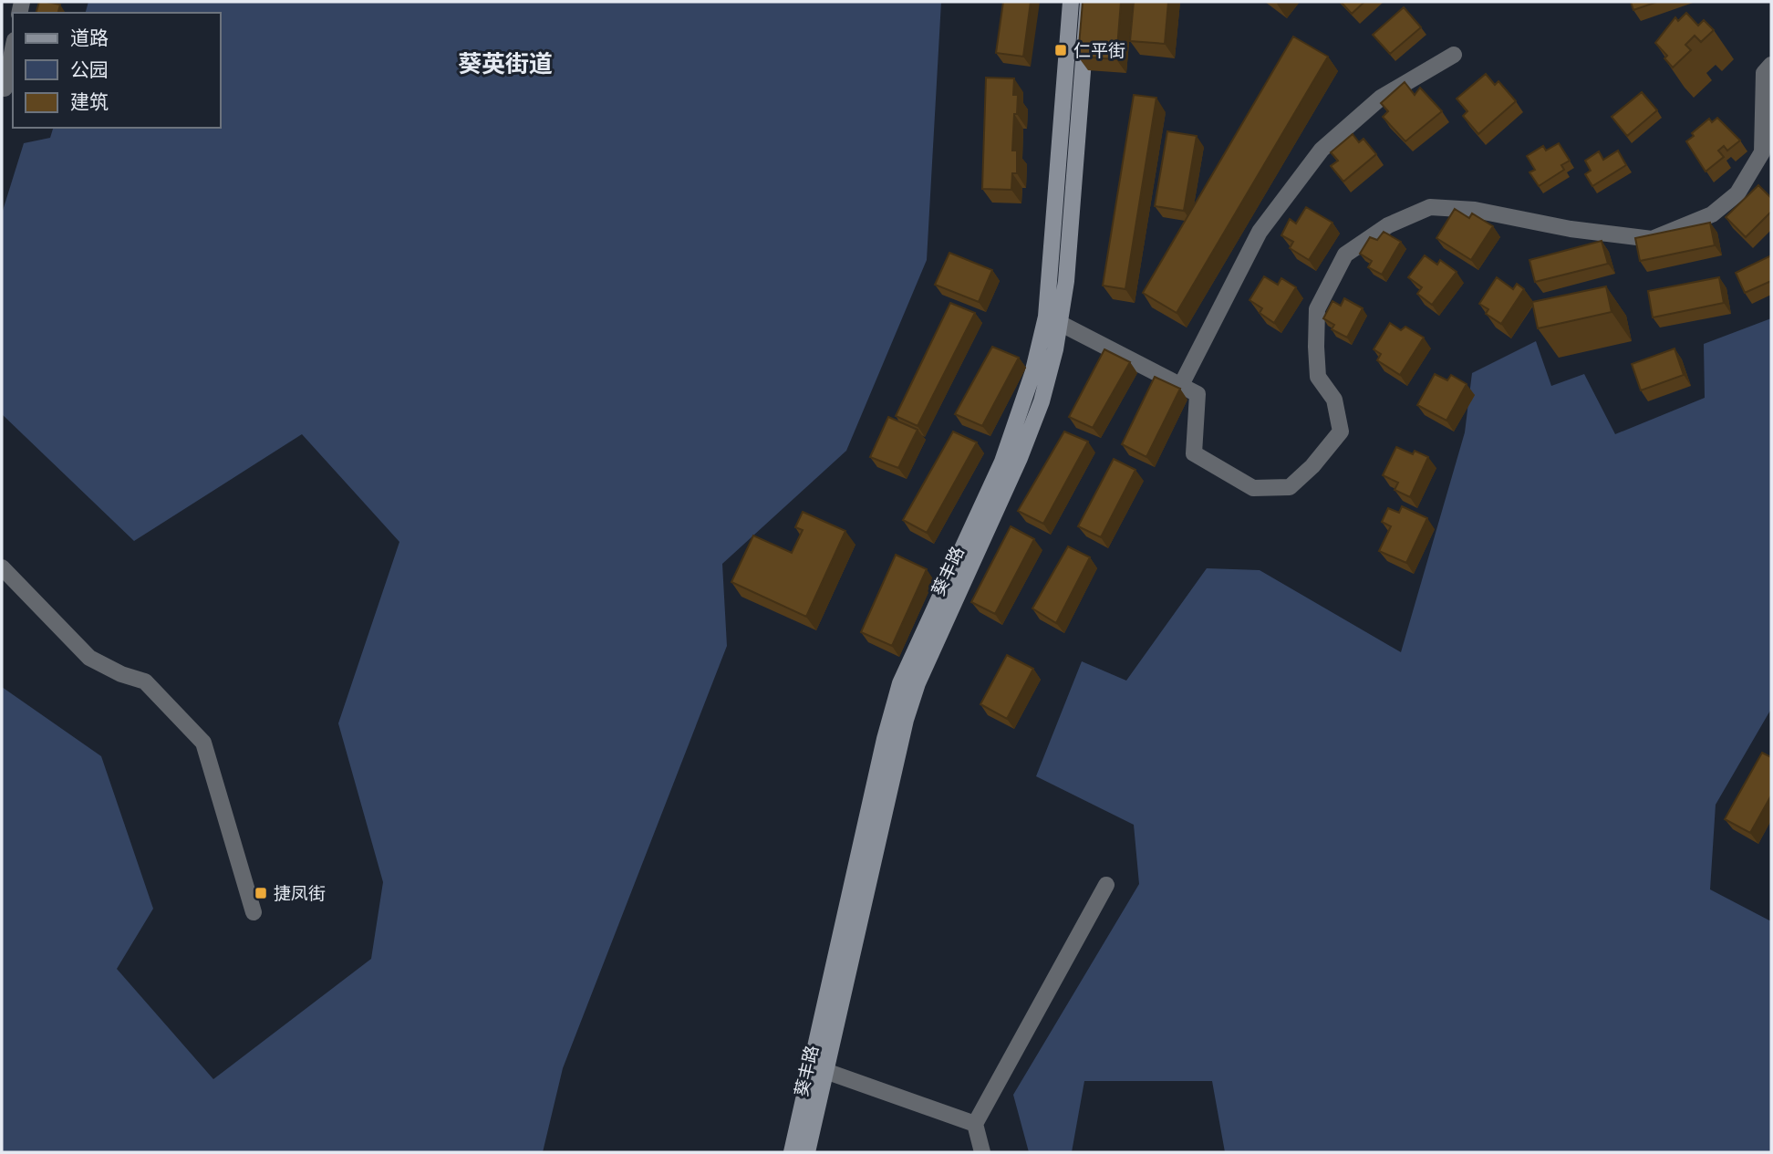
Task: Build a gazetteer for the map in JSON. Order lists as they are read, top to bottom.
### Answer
{
  "streets": {
    "main road": ["葵丰路"]
  },
  "districts": ["葵英街道"],
  "places": {
    "transit": ["仁平街", "捷凤街"]
  },
  "legend": ["道路", "公园", "建筑"]
}
